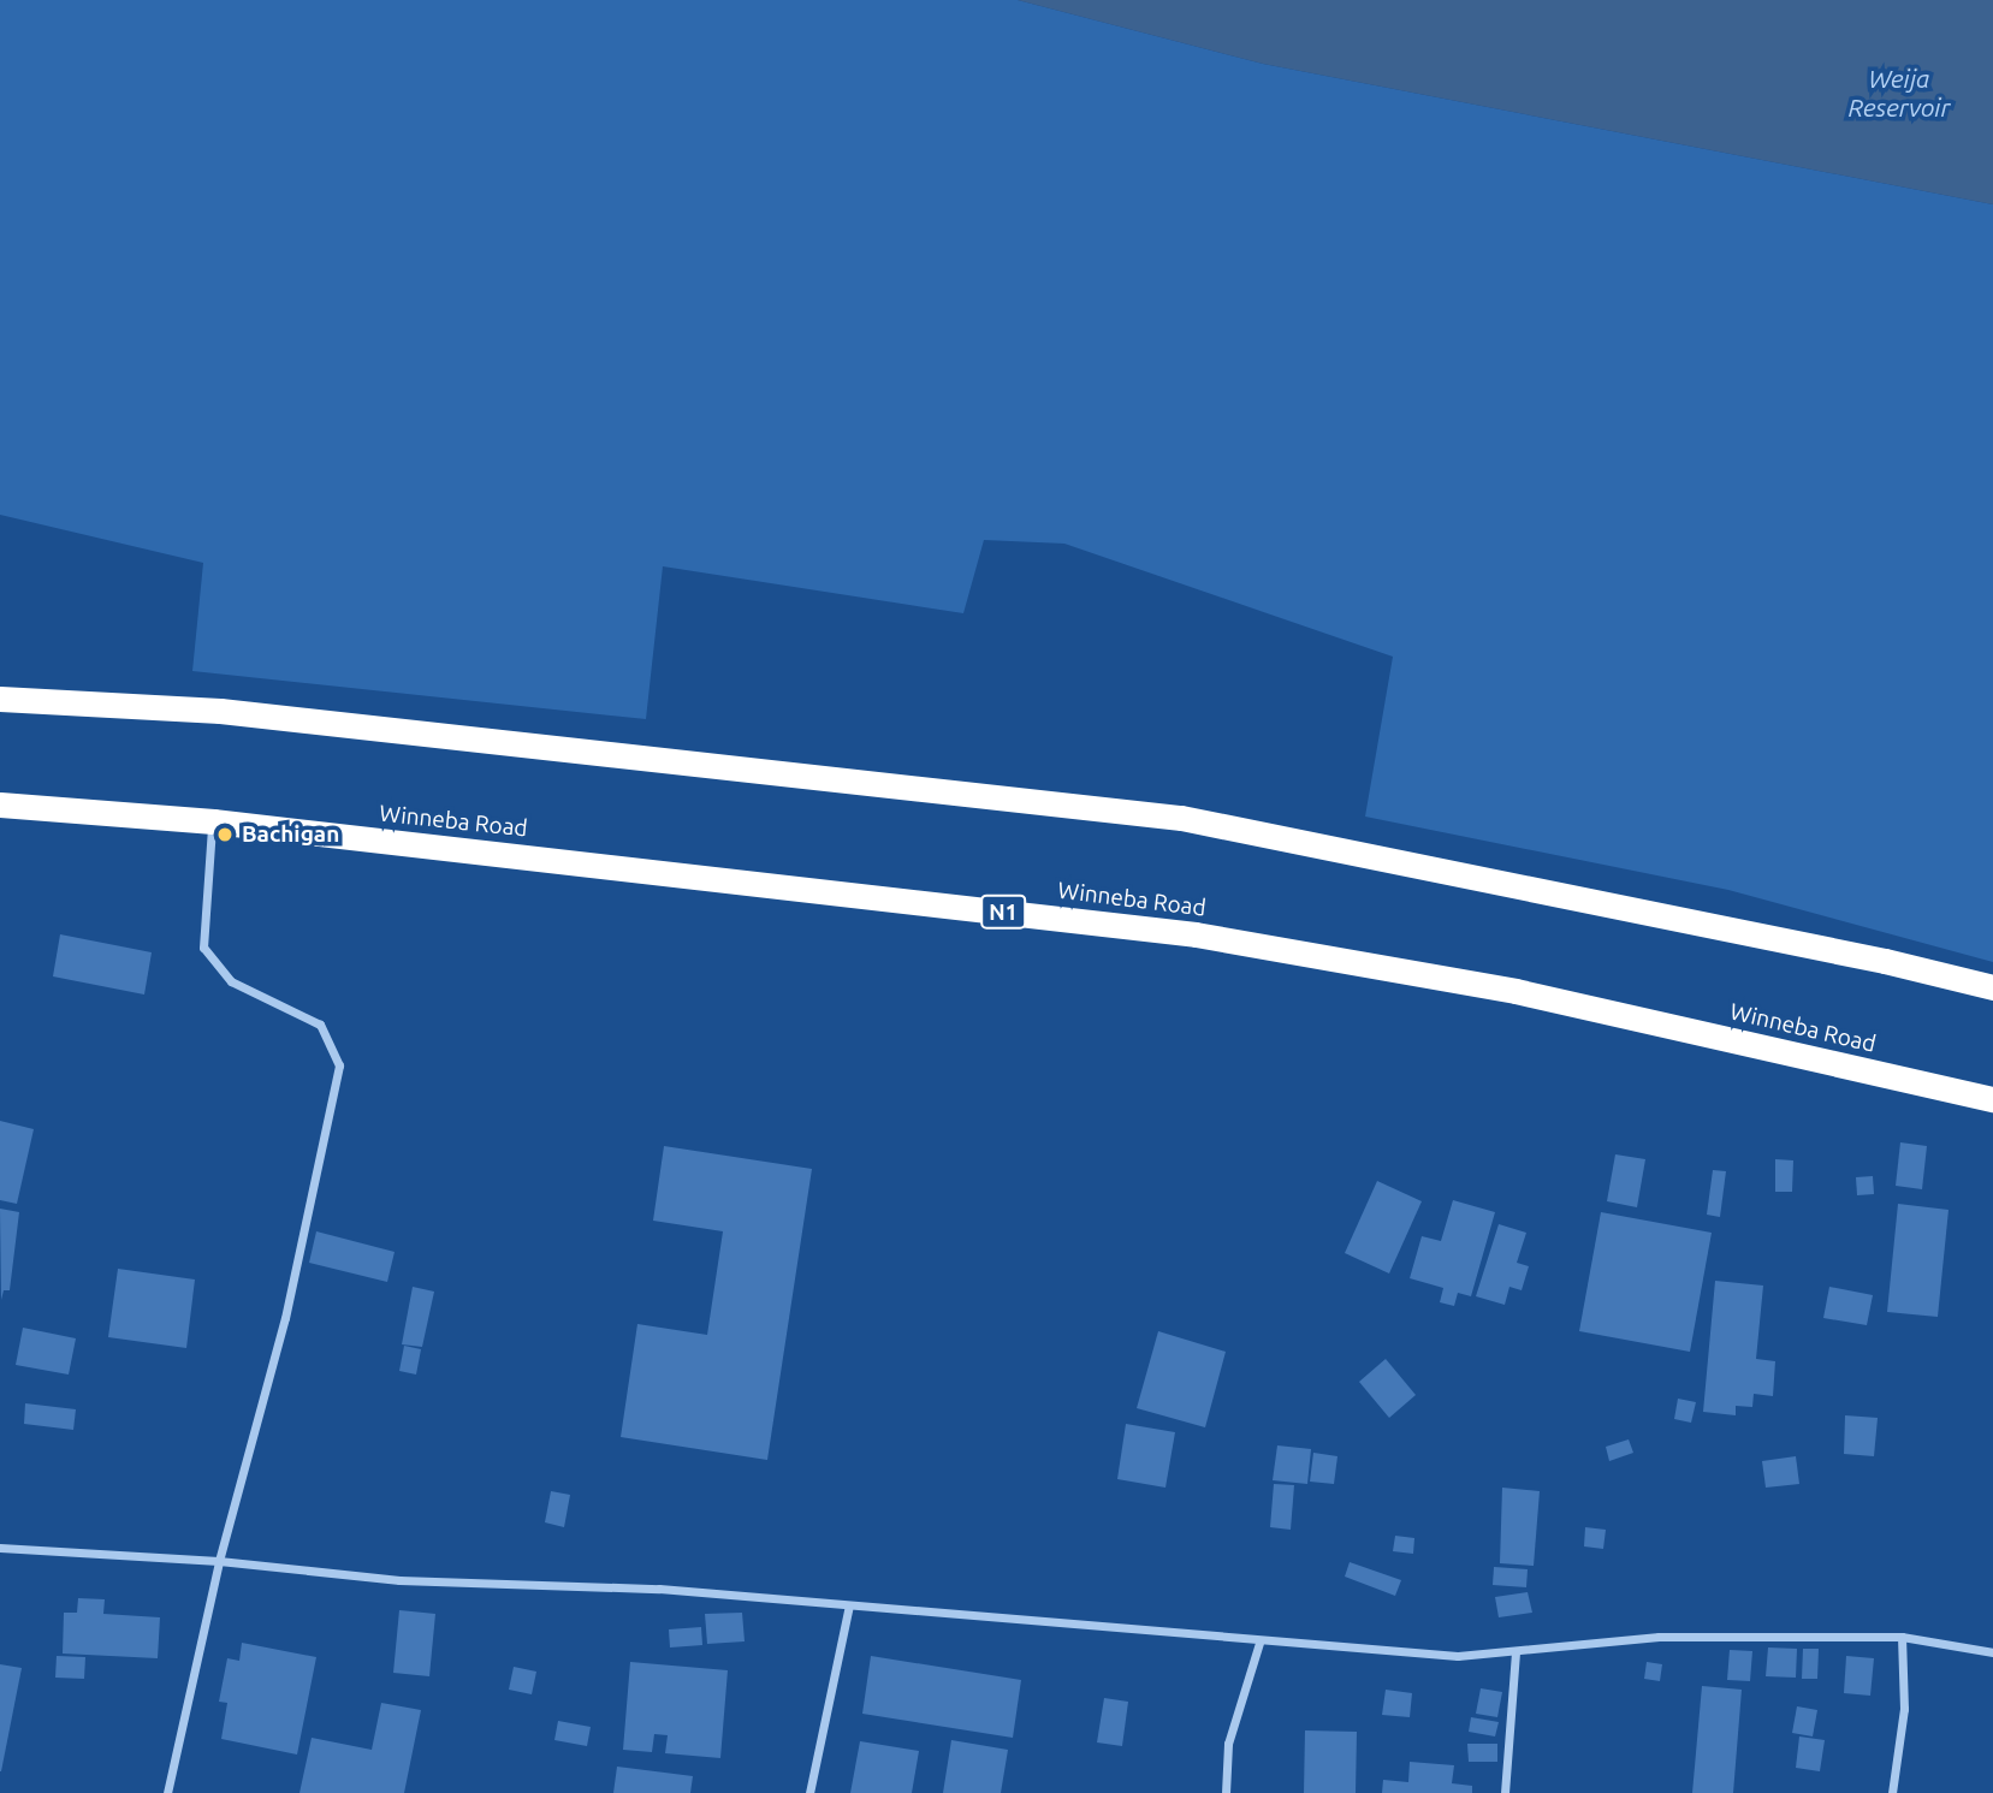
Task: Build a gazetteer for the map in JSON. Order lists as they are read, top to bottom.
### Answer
{
  "streets": {
    "highway": ["Winneba Road", "N1"]
  },
  "water": ["Weija Reservoir"],
  "places": ["Bachigan"]
}
